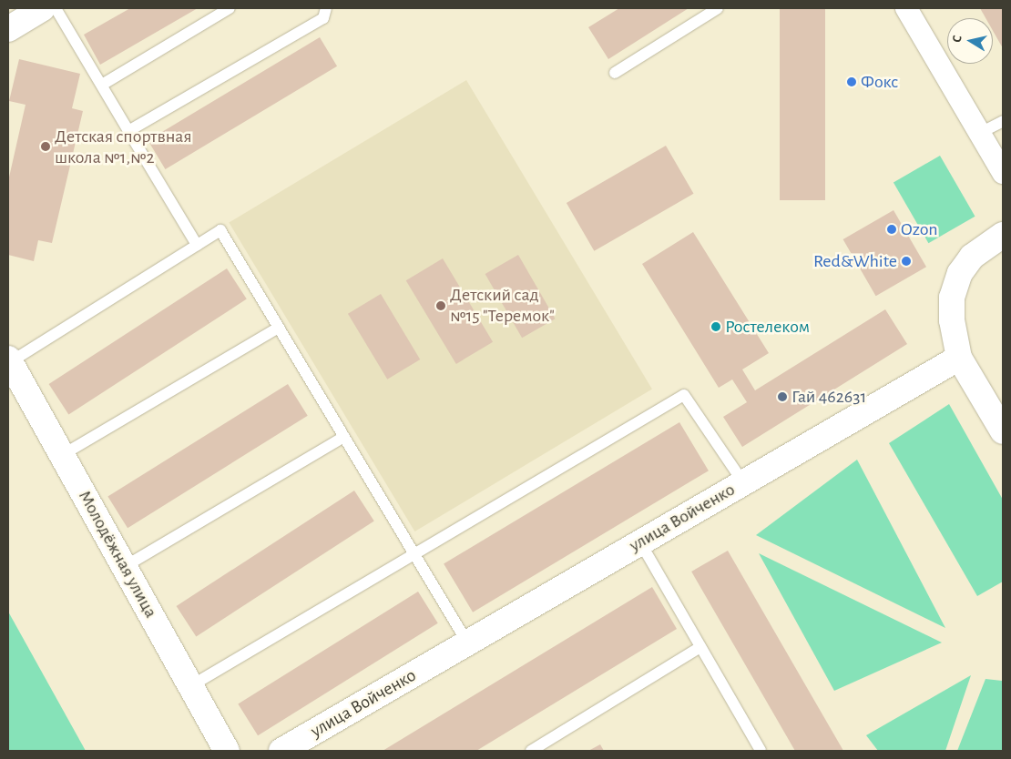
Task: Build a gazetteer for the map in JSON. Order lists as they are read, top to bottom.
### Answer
{
  "streets": {
    "main road": ["улица Войченко", "Молодёжная улица"]
  },
  "places": [
    "Фокс",
    "Детская спортвная школа №1,№2",
    "Ozon",
    "Red&White",
    "Детский сад №15 \"Теремок\"",
    "Ростелеком",
    "Гай 462631"
  ],
  "north": "left"
}
